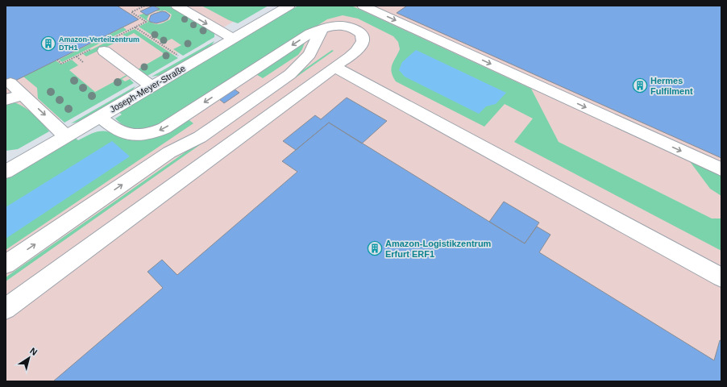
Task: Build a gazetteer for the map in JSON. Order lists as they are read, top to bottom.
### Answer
{
  "streets": {
    "street": ["Joseph-Meyer-Straße"]
  },
  "places": {
    "building": ["Amazon-Verteilzentrum DTH1", "Hermes Fulfilment", "Amazon-Logistikzentrum Erfurt ERF1"]
  },
  "north": "top right"
}
